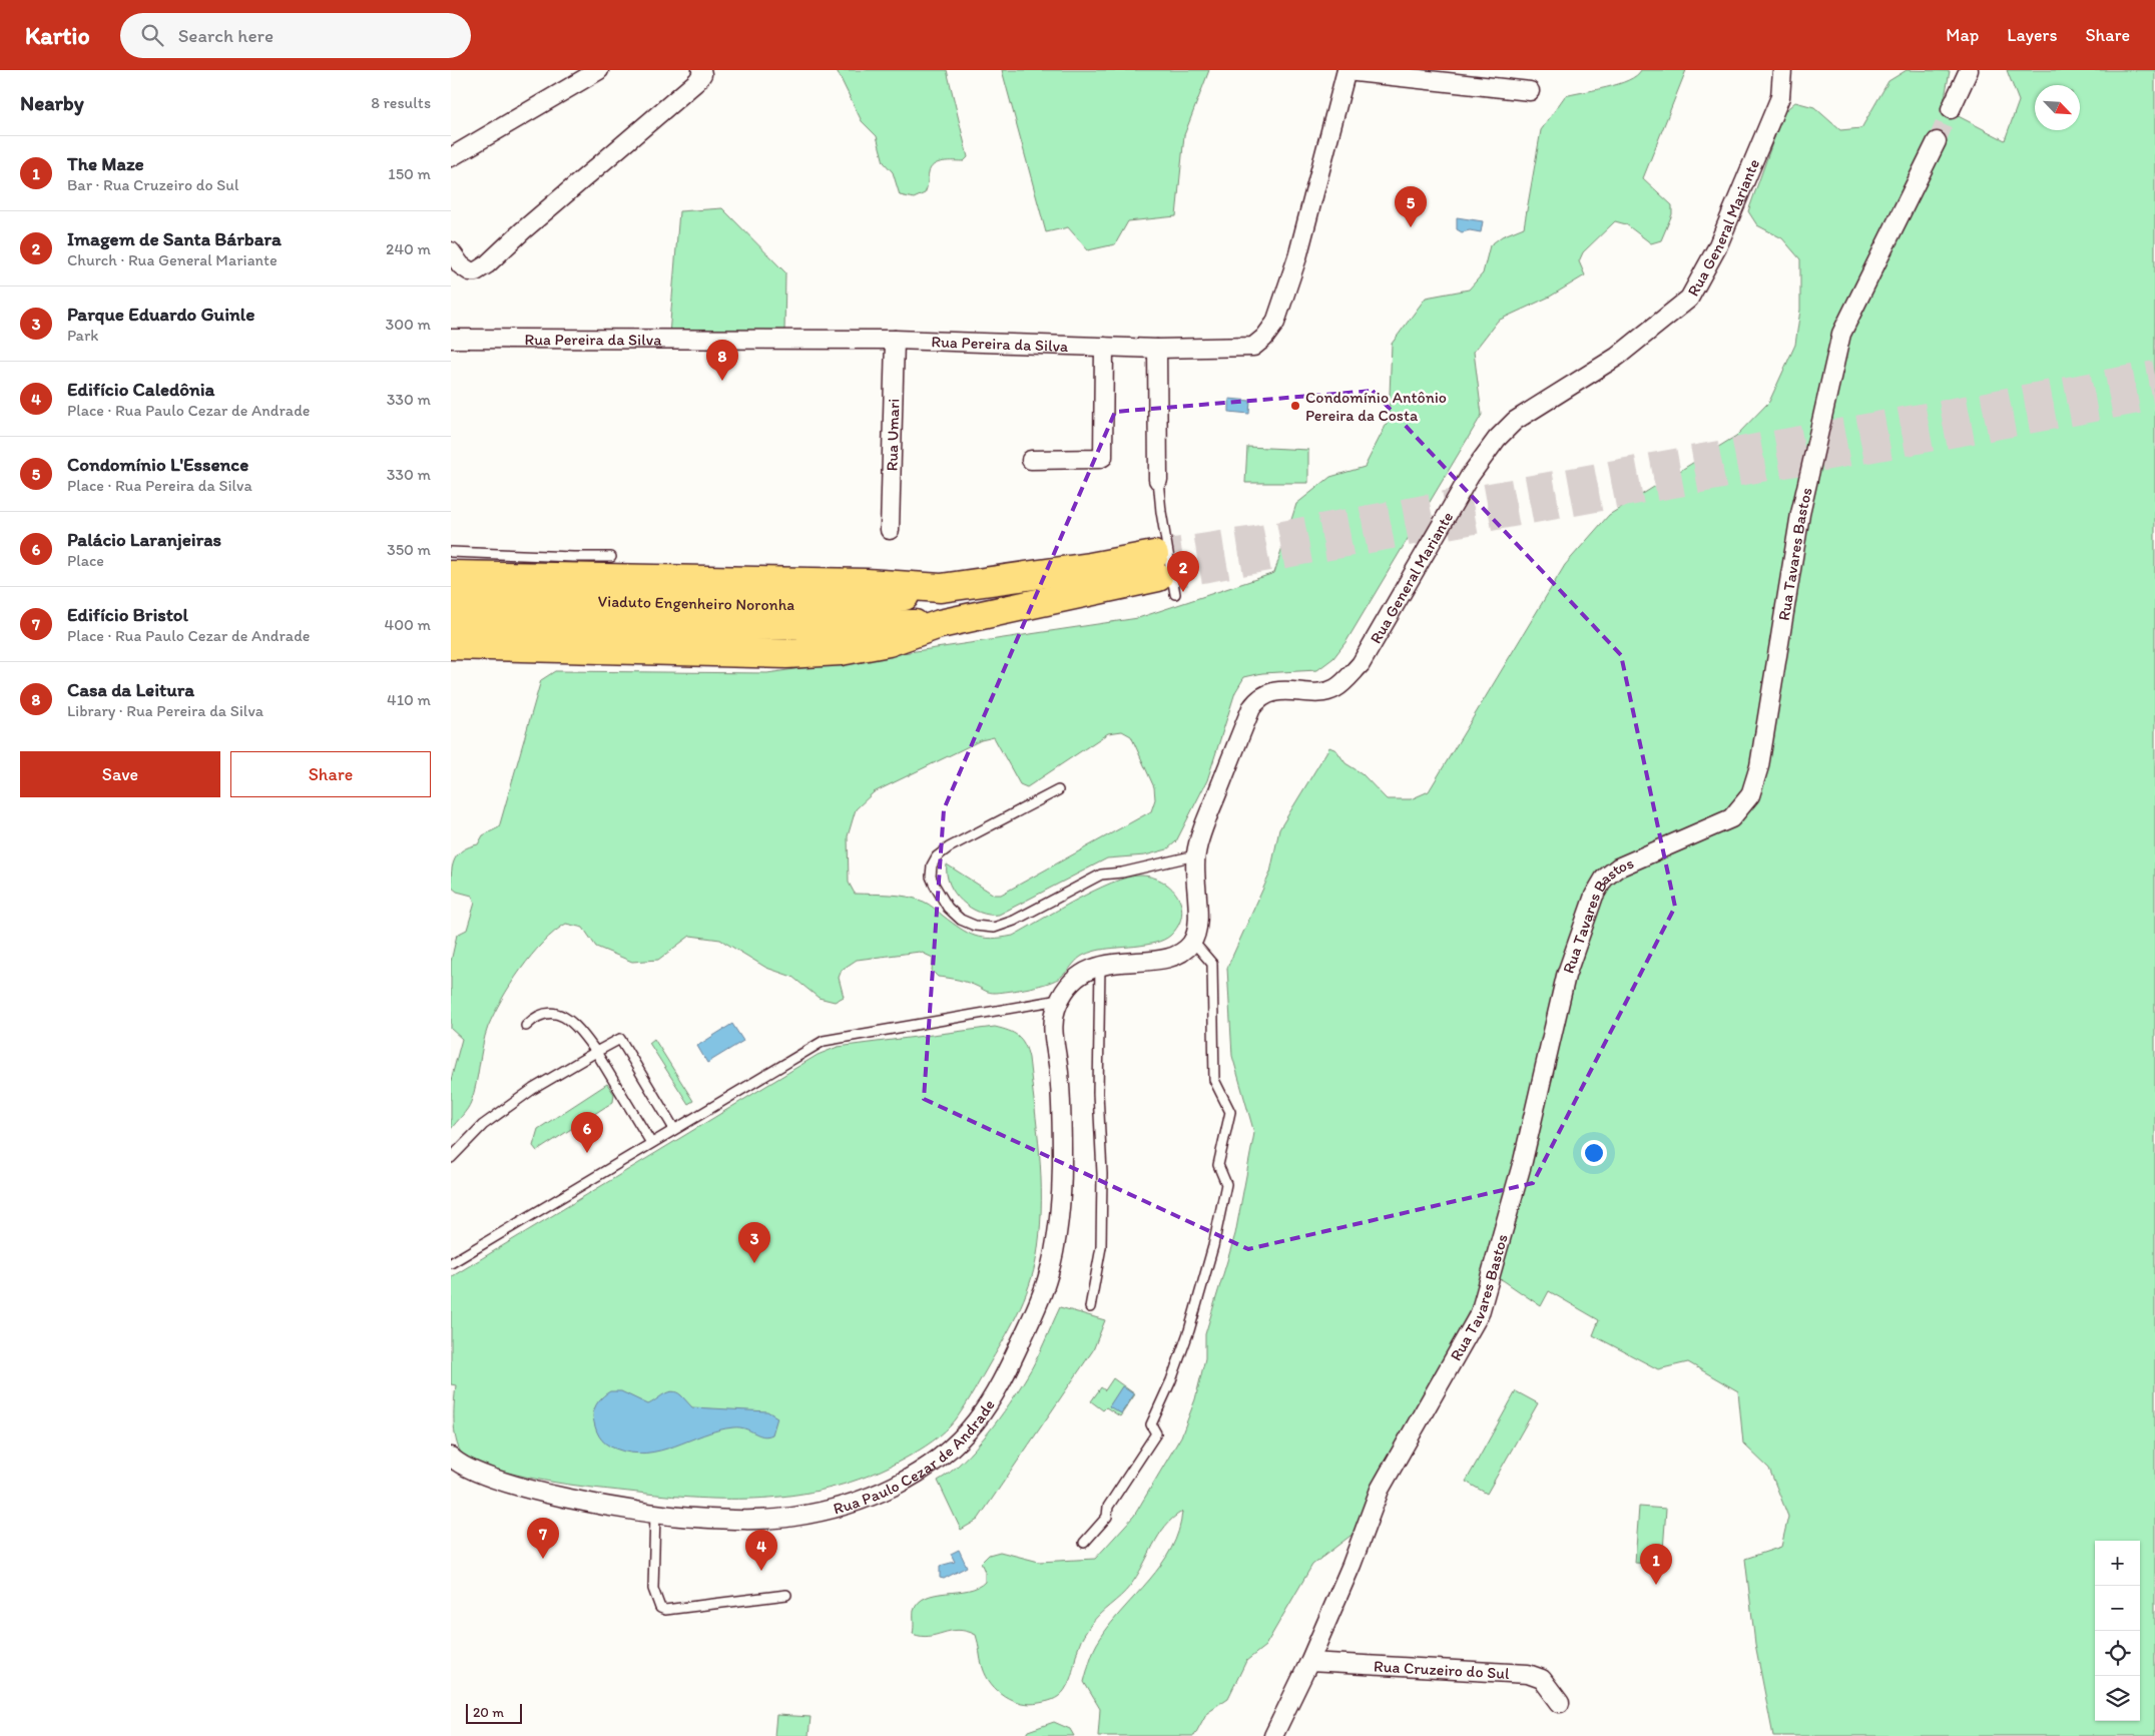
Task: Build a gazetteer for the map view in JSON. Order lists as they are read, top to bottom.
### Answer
{
  "streets": {
    "main road": ["Viaduto Engenheiro Noronha"],
    "street": [
      "Rua General Mariante",
      "Rua Pereira da Silva",
      "Rua Umari",
      "Rua Tavares Bastos",
      "Rua Paulo Cezar de Andrade",
      "Rua Cruzeiro do Sul"
    ]
  },
  "crossings": [
    ["Rua Pereira da Silva", "Rua Umari"],
    ["Rua Tavares Bastos", "Rua Cruzeiro do Sul"]
  ],
  "places": ["Condomínio Antônio Pereira da Costa"],
  "scale_bar": "20 m",
  "north": "bottom right",
  "page": {
    "header": "Kartio",
    "search": "Search here",
    "nav": ["Map", "Layers", "Share"],
    "heading": ["Nearby", "8 results"],
    "list": [
      {
        "mark": "1",
        "name": "The Maze",
        "note": "Bar · Rua Cruzeiro do Sul",
        "value": "150 m"
      },
      {
        "mark": "2",
        "name": "Imagem de Santa Bárbara",
        "note": "Church · Rua General Mariante",
        "value": "240 m"
      },
      {
        "mark": "3",
        "name": "Parque Eduardo Guinle",
        "note": "Park",
        "value": "300 m"
      },
      {
        "mark": "4",
        "name": "Edifício Caledônia",
        "note": "Place · Rua Paulo Cezar de Andrade",
        "value": "330 m"
      },
      {
        "mark": "5",
        "name": "Condomínio L'Essence",
        "note": "Place · Rua Pereira da Silva",
        "value": "330 m"
      },
      {
        "mark": "6",
        "name": "Palácio Laranjeiras",
        "note": "Place",
        "value": "350 m"
      },
      {
        "mark": "7",
        "name": "Edifício Bristol",
        "note": "Place · Rua Paulo Cezar de Andrade",
        "value": "400 m"
      },
      {
        "mark": "8",
        "name": "Casa da Leitura",
        "note": "Library · Rua Pereira da Silva",
        "value": "410 m"
      }
    ],
    "pins": [
      "5",
      "8",
      "2",
      "6",
      "3",
      "7",
      "4",
      "1"
    ],
    "buttons": ["Save", "Share"],
    "map_buttons": ["+", "−"],
    "scale": "20 m"
  }
}
